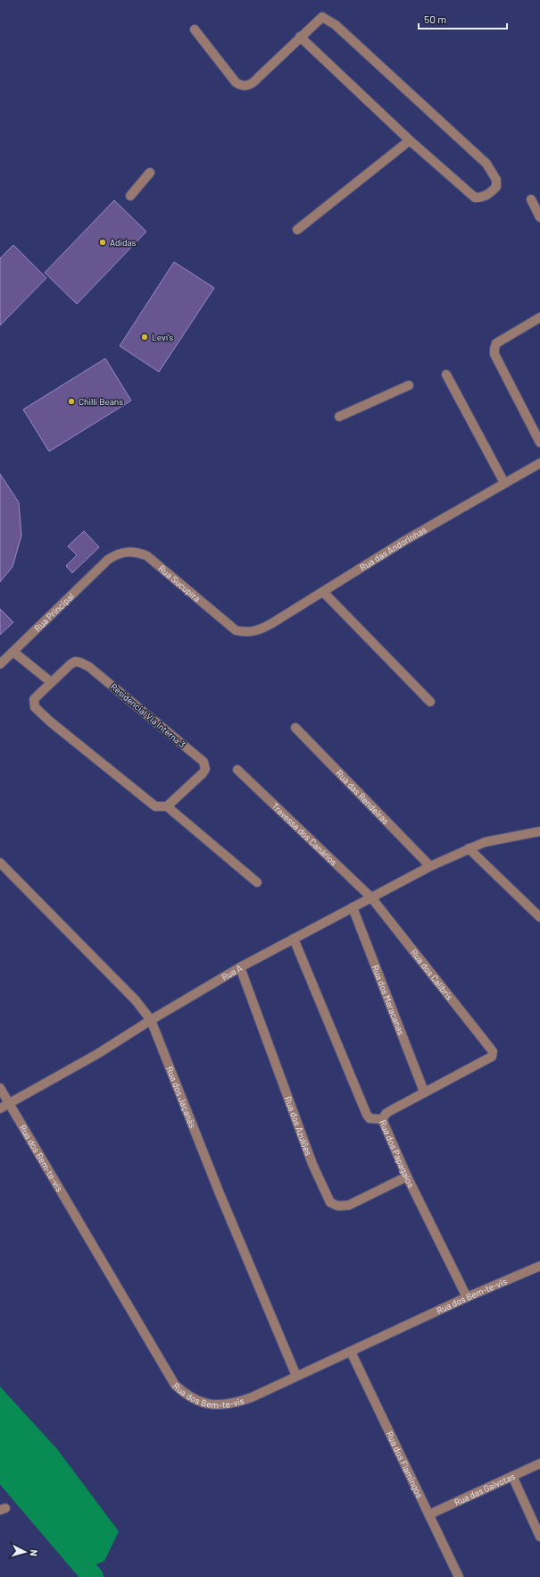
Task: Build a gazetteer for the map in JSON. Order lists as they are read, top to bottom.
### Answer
{
  "streets": {
    "street": [
      "Rua das Andorinhas",
      "Rua Sucupira",
      "Rua Principal",
      "Residencial Via Interna 3",
      "Rua das Rendeiras",
      "Travessa dos Canários",
      "Rua A",
      "Rua dos Calibris",
      "Rua dos Maracanas",
      "Rua dos Jaçanãs",
      "Rua dos Azulões",
      "Rua dos Papagaios",
      "Rua dos Bem-te-vis",
      "Rua dos Flamingos",
      "Rua das Gaivotas"
    ]
  },
  "crossings": [
    ["Rua das Andorinhas", "Rua Sucupira"],
    ["Rua Sucupira", "Rua Principal"],
    ["Rua das Rendeiras", "Rua A"],
    ["Travessa dos Canários", "Rua A"],
    ["Travessa dos Canários", "Rua dos Calibris"],
    ["Rua A", "Rua dos Calibris"],
    ["Rua A", "Rua dos Maracanas"],
    ["Rua A", "Rua dos Jaçanãs"],
    ["Rua A", "Rua dos Azulões"],
    ["Rua A", "Rua dos Papagaios"],
    ["Rua A", "Rua dos Bem-te-vis"],
    ["Rua dos Calibris", "Rua dos Maracanas"],
    ["Rua dos Jaçanãs", "Rua dos Bem-te-vis"],
    ["Rua dos Azulões", "Rua dos Papagaios"],
    ["Rua dos Papagaios", "Rua dos Bem-te-vis"],
    ["Rua dos Bem-te-vis", "Rua dos Flamingos"],
    ["Rua dos Flamingos", "Rua das Gaivotas"]
  ],
  "places": ["Adidas", "Levi's", "Chilli Beans"],
  "scale_bar": "50 m",
  "north": "right"
}
